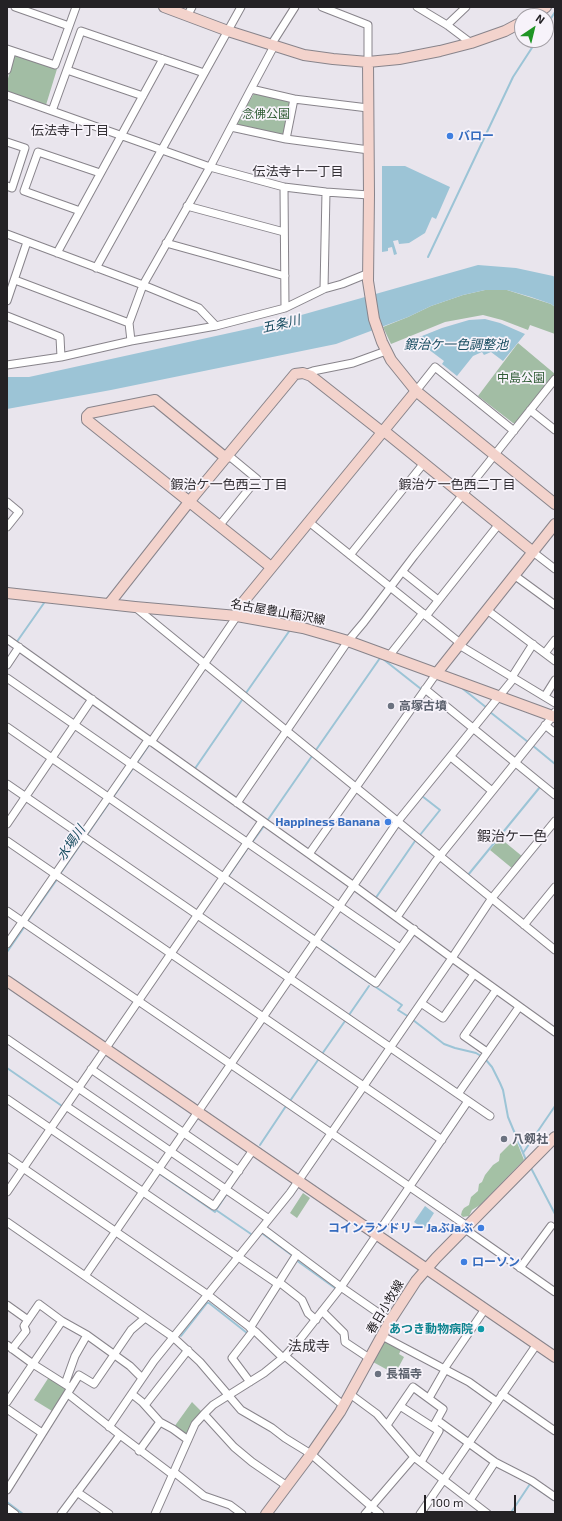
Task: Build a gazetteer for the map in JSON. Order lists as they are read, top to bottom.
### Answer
{
  "streets": {
    "street": ["名古屋豊山稲沢線", "春日小牧線"]
  },
  "districts": [
    "伝法寺十丁目",
    "伝法寺十一丁目",
    "鍜治ケ一色西三丁目",
    "鍜治ケ一色西二丁目",
    "鍜治ケ一色",
    "法成寺"
  ],
  "water": ["五条川", "鍜治ケ一色調整池", "水場川"],
  "parks": ["念佛公園", "中島公園"],
  "places": [
    "バロー",
    "高塚古墳",
    "Happiness Banana",
    "八剱社",
    "コインランドリー JaぶJaぶ",
    "ローソン",
    "あつき動物病院",
    "長福寺"
  ],
  "scale_bar": "100 m",
  "north": "top right"
}
